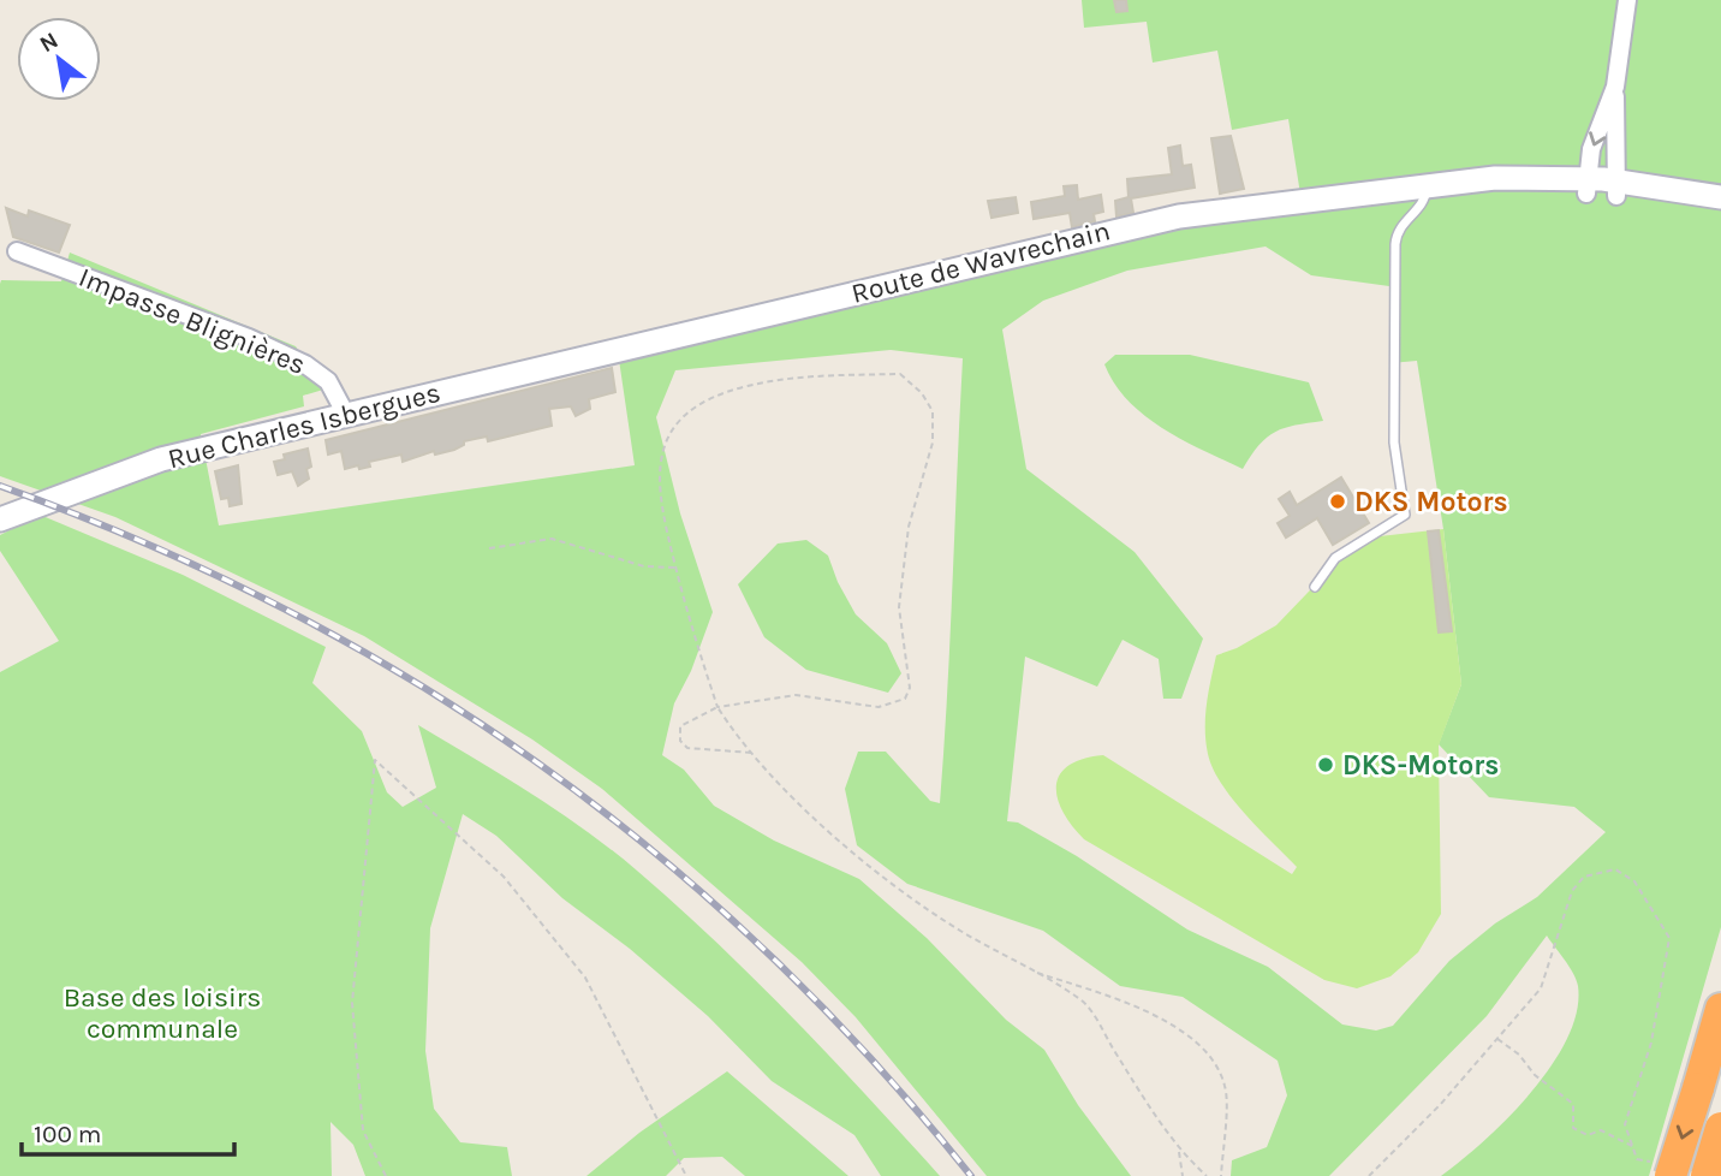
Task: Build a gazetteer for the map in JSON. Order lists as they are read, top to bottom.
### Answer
{
  "streets": {
    "main road": ["Route de Wavrechain", "Rue Charles Isbergues"],
    "street": ["Impasse Blignières"]
  },
  "crossings": [
    ["Route de Wavrechain", "Rue Charles Isbergues"],
    ["Impasse Blignières", "Rue Charles Isbergues"]
  ],
  "parks": ["Base des loisirs communale"],
  "places": ["DKS Motors", "DKS-Motors"],
  "scale_bar": "100 m",
  "north": "top left"
}
